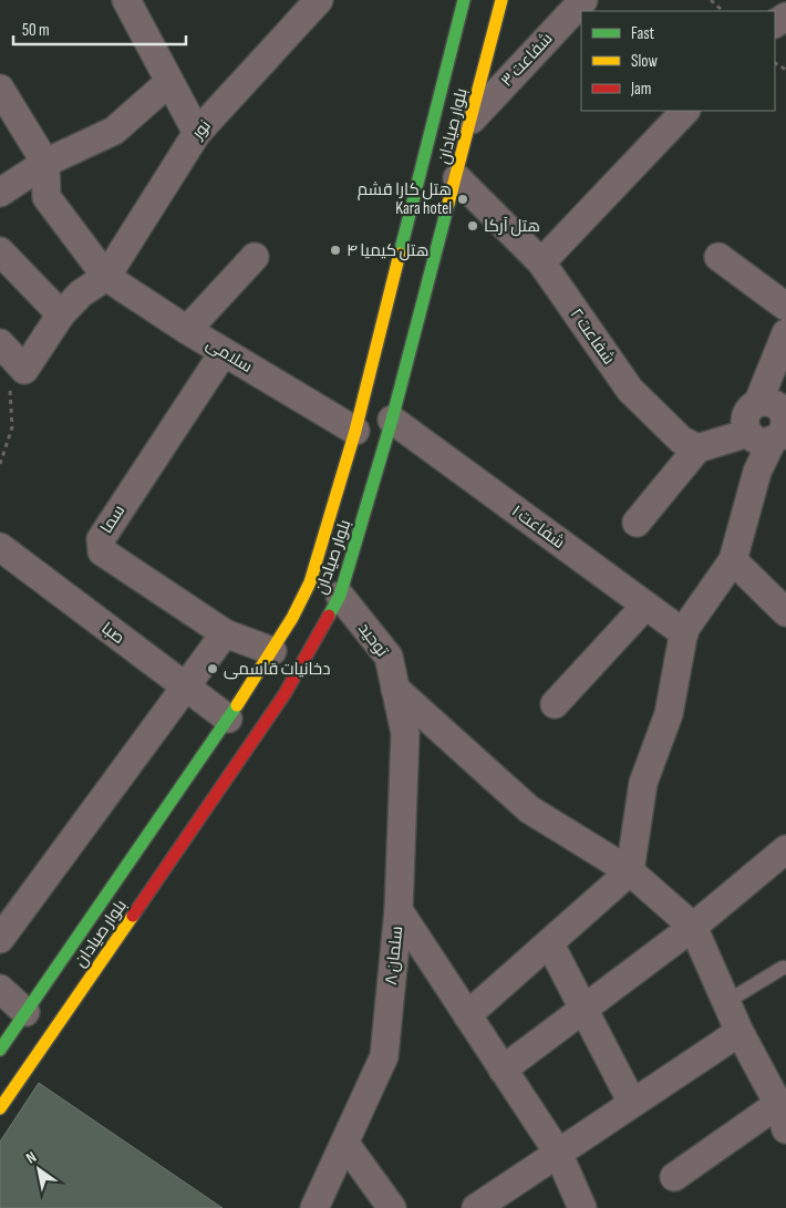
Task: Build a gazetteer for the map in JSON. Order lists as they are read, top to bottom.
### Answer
{
  "streets": {
    "main road": ["بلوار صیادان"],
    "street": [
      "شفاعت ۳",
      "نور",
      "شفاعت ۲",
      "سلامی",
      "سما",
      "شفاعت ۱",
      "صبا",
      "توحید",
      "سلمان ۸"
    ]
  },
  "crossings": [
    ["شفاعت ۳", "بلوار صیادان"],
    ["بلوار صیادان", "شفاعت ۲"],
    ["بلوار صیادان", "سلامی"],
    ["بلوار صیادان", "سما"],
    ["بلوار صیادان", "شفاعت ۱"],
    ["بلوار صیادان", "صبا"],
    ["بلوار صیادان", "توحید"],
    ["نور", "سلامی"],
    ["سلامی", "سما"],
    ["توحید", "سلمان ۸"]
  ],
  "places": [
    "هتل کارا قشم Kara hotel",
    "هتل آرکا",
    "هتل کیمیا ۴",
    "دخانیات قاسمی"
  ],
  "legend": ["Fast", "Slow", "Jam"],
  "scale_bar": "50 m",
  "north": "top left"
}
